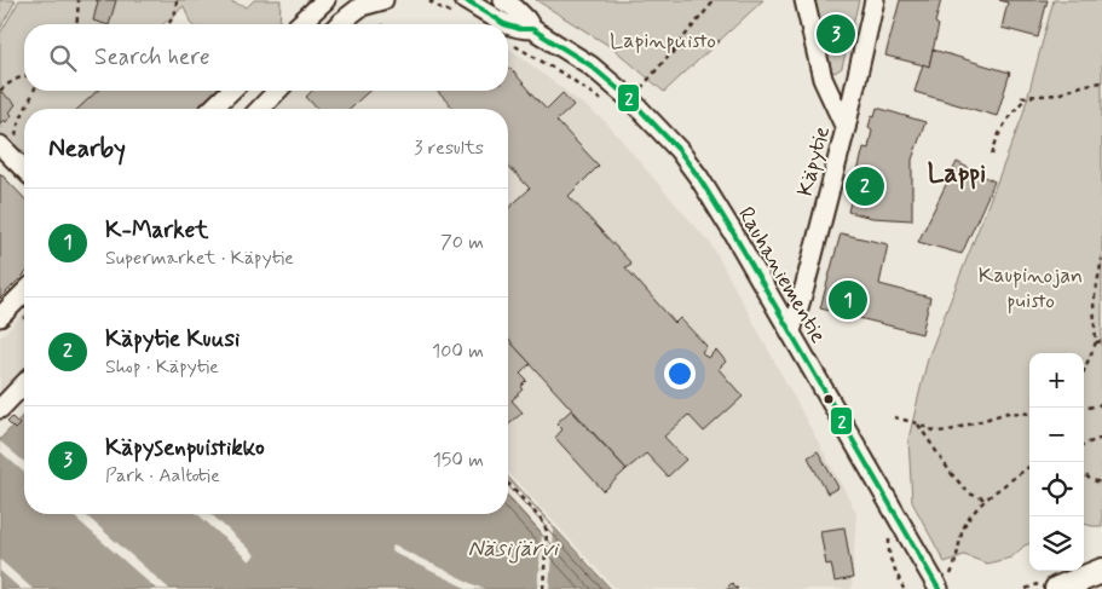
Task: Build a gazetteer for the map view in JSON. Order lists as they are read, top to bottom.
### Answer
{
  "streets": {
    "street": ["Käpytie", "Rauhaniementie"]
  },
  "crossings": [
    ["Käpytie", "Rauhaniementie"]
  ],
  "districts": ["Lappi"],
  "water": ["Näsijärvi"],
  "parks": ["Lapinpuisto", "Kaupinojan puisto"],
  "lines": ["transit line 2"],
  "page": {
    "pins": ["3", "2", "1"],
    "search": "Search here",
    "heading": ["Nearby", "3 results"],
    "list": [
      {
        "mark": "1",
        "name": "K-Market",
        "note": "Supermarket · Käpytie",
        "value": "70 m"
      },
      {
        "mark": "2",
        "name": "Käpytie Kuusi",
        "note": "Shop · Käpytie",
        "value": "100 m"
      },
      {
        "mark": "3",
        "name": "Käpysenpuistikko",
        "note": "Park · Aaltotie",
        "value": "150 m"
      }
    ],
    "map_buttons": ["+", "−"]
  }
}
